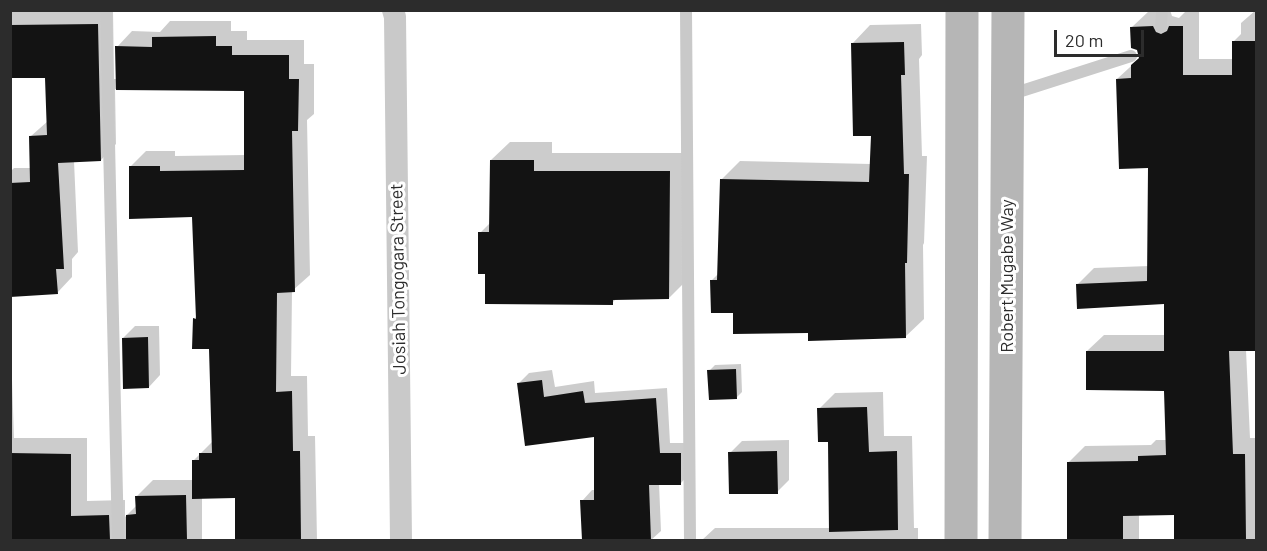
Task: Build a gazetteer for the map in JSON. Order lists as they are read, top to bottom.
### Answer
{
  "streets": {
    "main road": ["Robert Mugabe Way"],
    "street": ["Josiah Tongogara Street"]
  },
  "scale_bar": "20 m"
}
